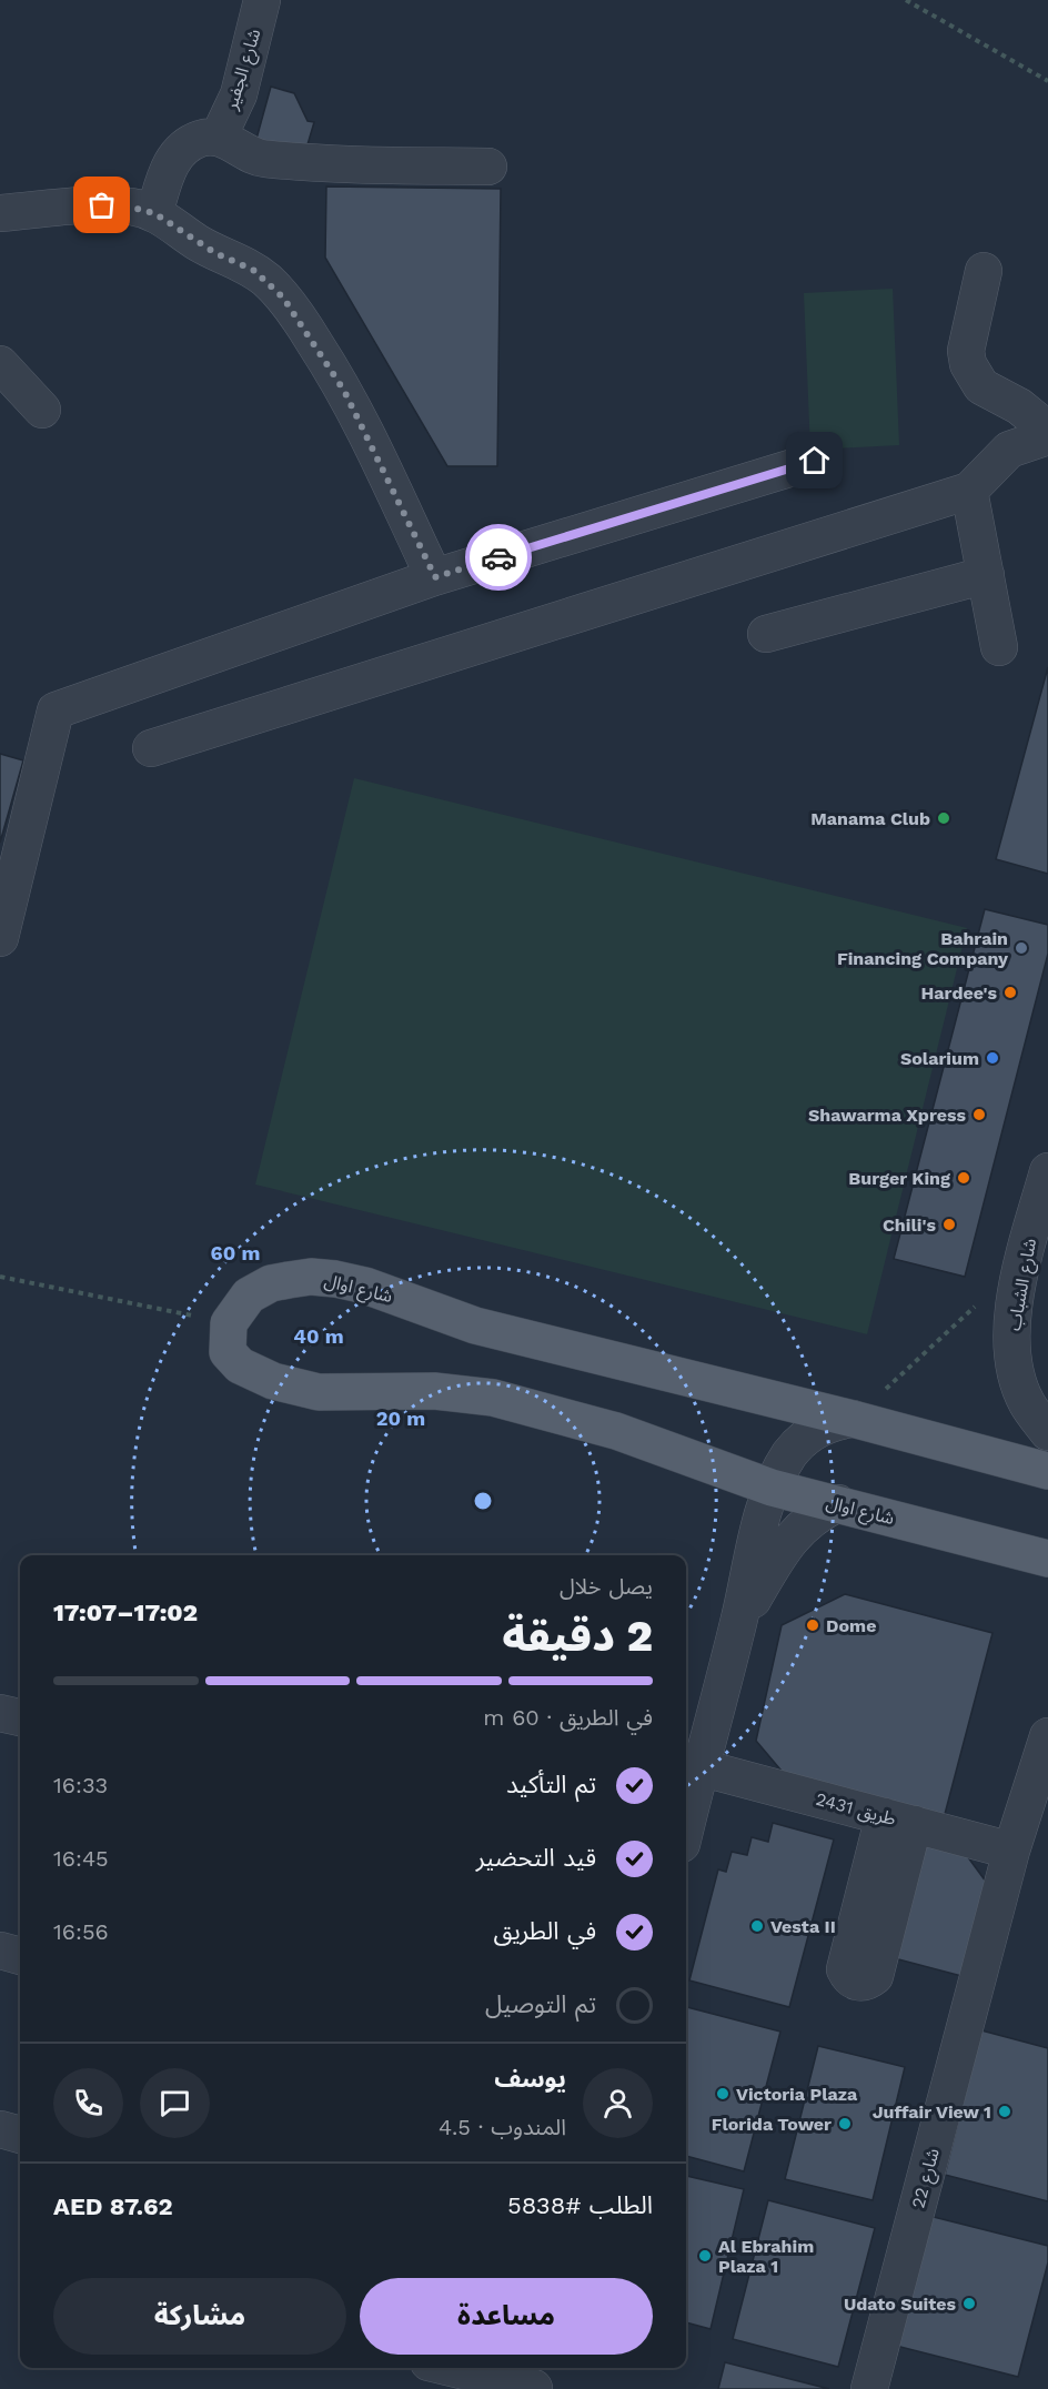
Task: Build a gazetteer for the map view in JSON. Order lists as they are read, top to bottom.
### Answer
{
  "streets": {
    "main road": ["شارع اوال"],
    "street": [
      "شارع الجفير",
      "شارع الشباب",
      "طريق 2431",
      "شارع 22"
    ]
  },
  "crossings": [
    ["طريق 2431", "شارع 22"]
  ],
  "places": [
    "Manama Club",
    "Bahrain Financing Company",
    "Hardee's",
    "Solarium",
    "Shawarma Xpress",
    "Burger King",
    "Chili's",
    "Dome",
    "Vesta II",
    "Victoria Plaza",
    "Juffair View 1",
    "Florida Tower",
    "Al Ebrahim Plaza 1",
    "Udato Suites"
  ],
  "page": {
    "heading": ["2 دقيقة", "يصل خلال", "17:02–17:07"],
    "panel": [
      "يوسف",
      "المندوب · 4.5",
      "الطلب #5838",
      "AED 87.62"
    ],
    "bar": "في الطريق · 60 m",
    "list": [
      ["تم التأكيد", "16:33"],
      ["قيد التحضير", "16:45"],
      ["في الطريق", "16:56"],
      "تم التوصيل"
    ],
    "buttons": ["مساعدة", "مشاركة"]
  },
  "rings": ["60 m", "40 m", "20 m"]
}
